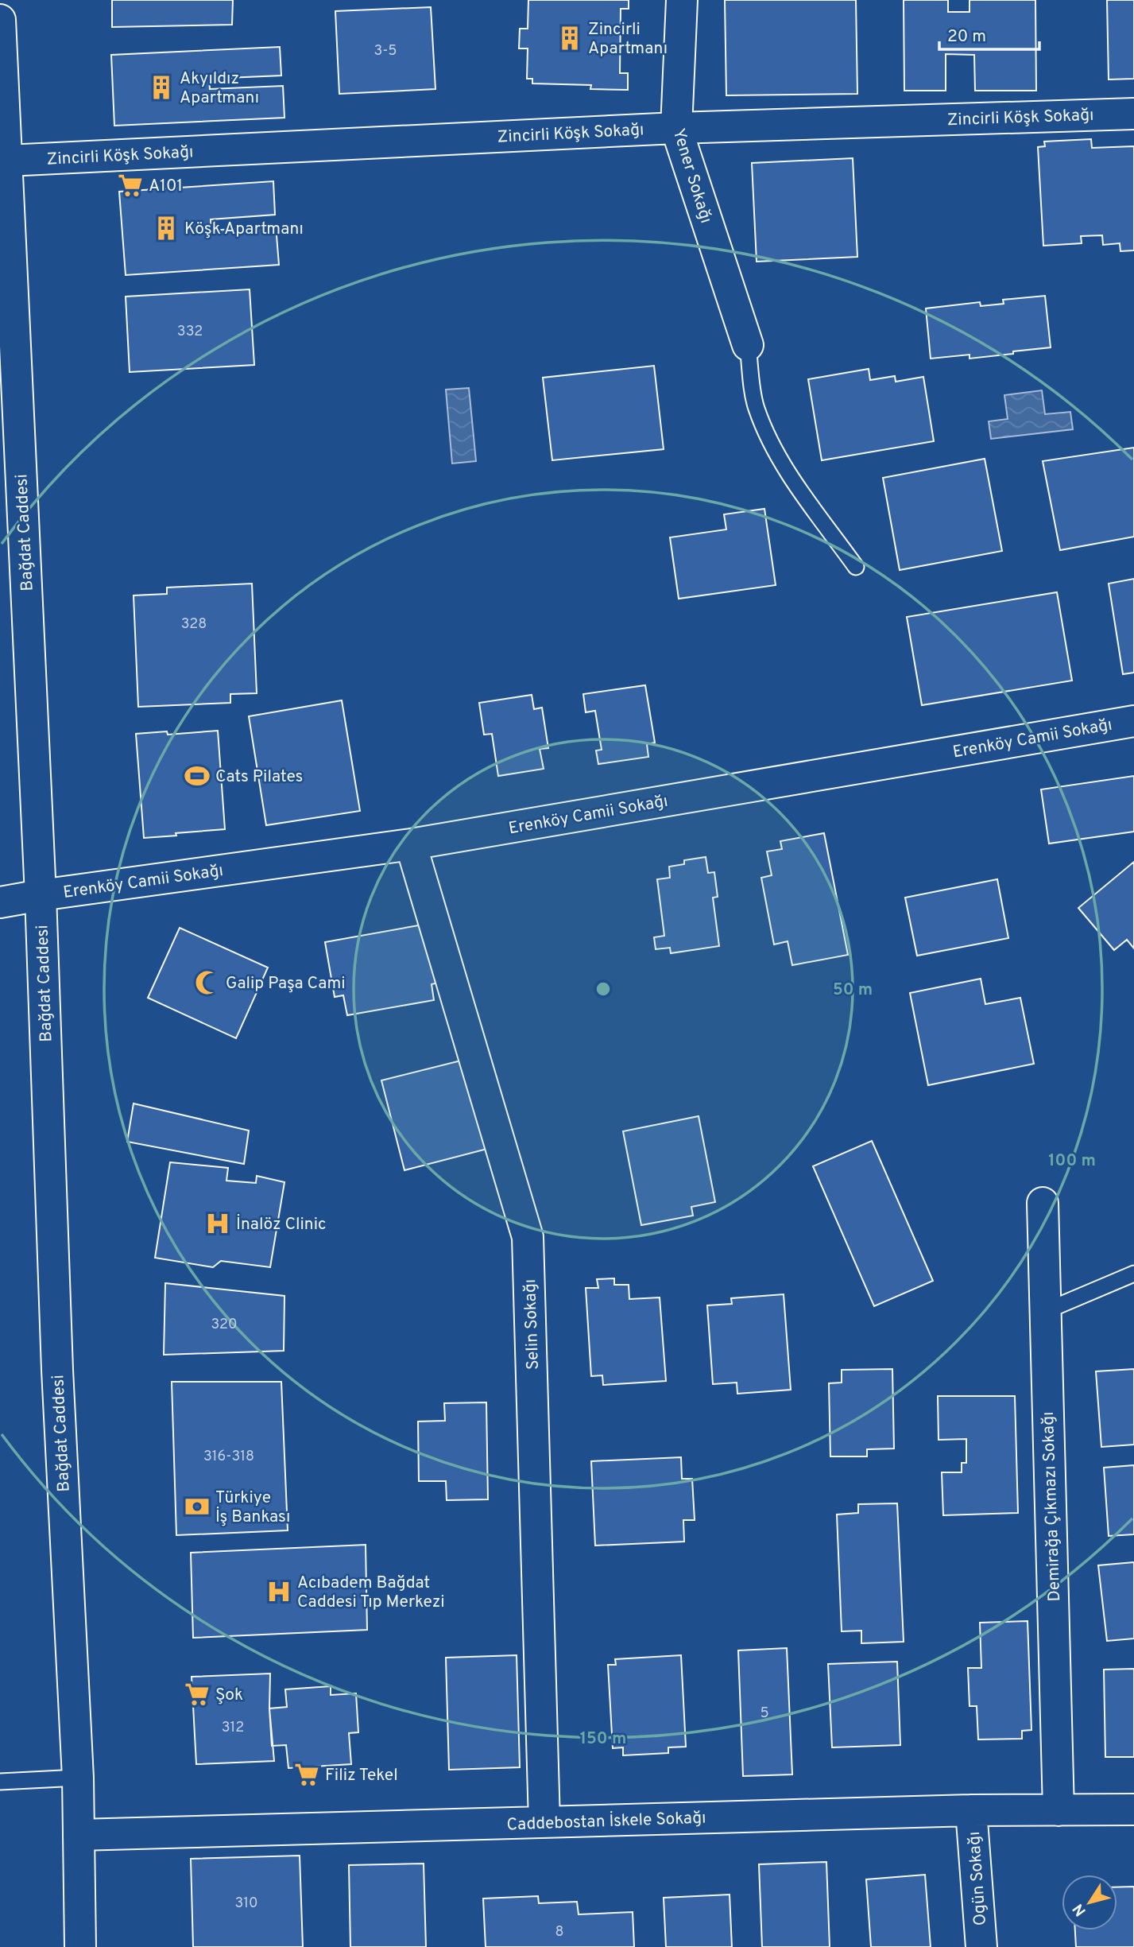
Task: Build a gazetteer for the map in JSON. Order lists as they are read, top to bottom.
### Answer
{
  "streets": {
    "street": [
      "Zincirli Köşk Sokağı",
      "Yener Sokağı",
      "Bağdat Caddesi",
      "Erenköy Camii Sokağı",
      "Selin Sokağı",
      "Demirağa Çıkmazı Sokağı",
      "Caddebostan İskele Sokağı",
      "Ogün Sokağı"
    ]
  },
  "crossings": [
    ["Zincirli Köşk Sokağı", "Yener Sokağı"],
    ["Zincirli Köşk Sokağı", "Bağdat Caddesi"],
    ["Bağdat Caddesi", "Erenköy Camii Sokağı"],
    ["Bağdat Caddesi", "Caddebostan İskele Sokağı"],
    ["Erenköy Camii Sokağı", "Selin Sokağı"],
    ["Selin Sokağı", "Caddebostan İskele Sokağı"],
    ["Demirağa Çıkmazı Sokağı", "Caddebostan İskele Sokağı"],
    ["Caddebostan İskele Sokağı", "Ogün Sokağı"]
  ],
  "places": {
    "building": ["Zincirli Apartmanı", "Akyıldız Apartmanı", "Köşk Apartmanı"],
    "supermarket": ["A101", "Şok", "Filiz Tekel"],
    "sports": ["Cats Pilates"],
    "mosque": ["Galip Paşa Cami"],
    "hospital": ["İnalöz Clinic", "Acıbadem Bağdat Caddesi Tıp Merkezi"],
    "bank": ["Türkiye İş Bankası"]
  },
  "house_numbers": [
    "3-5",
    "332",
    "328",
    "320",
    "316-318",
    "5",
    "312",
    "310",
    "8"
  ],
  "scale_bar": "20 m",
  "north": "bottom left",
  "rings": ["50 m", "100 m", "150 m"]
}
